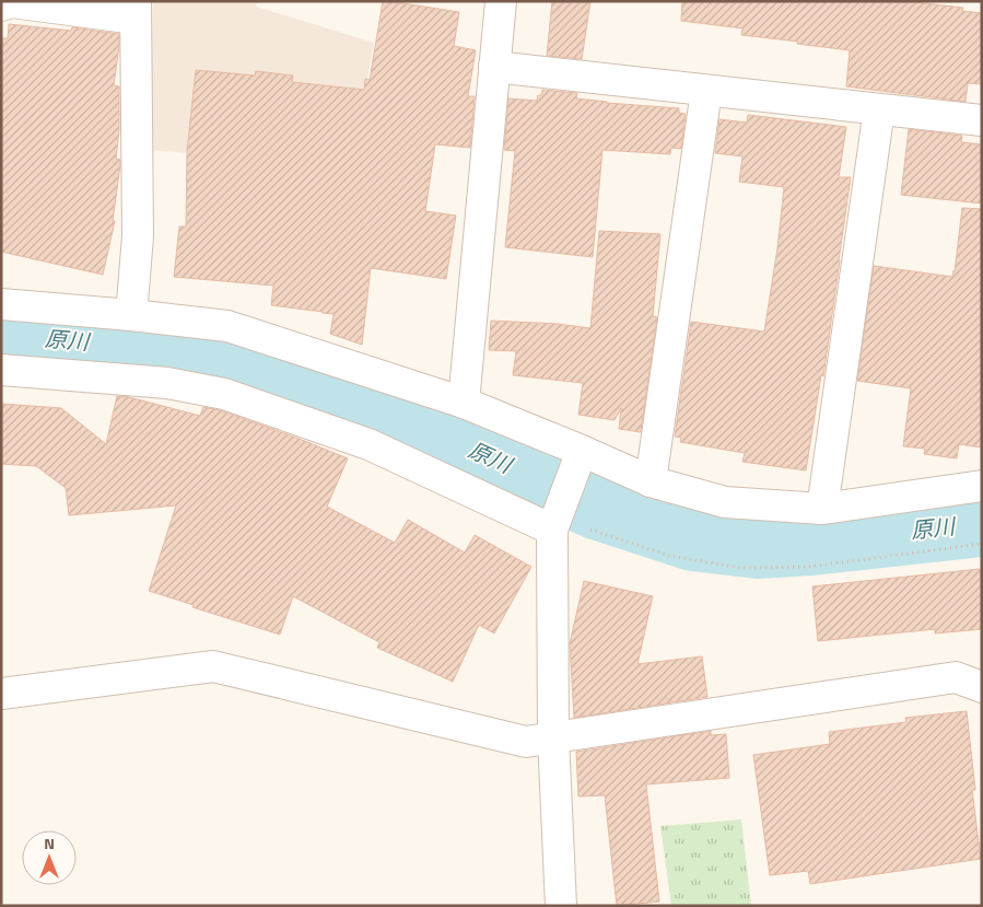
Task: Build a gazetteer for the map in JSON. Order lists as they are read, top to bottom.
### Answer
{
  "water": ["原川"],
  "north": "top"
}
